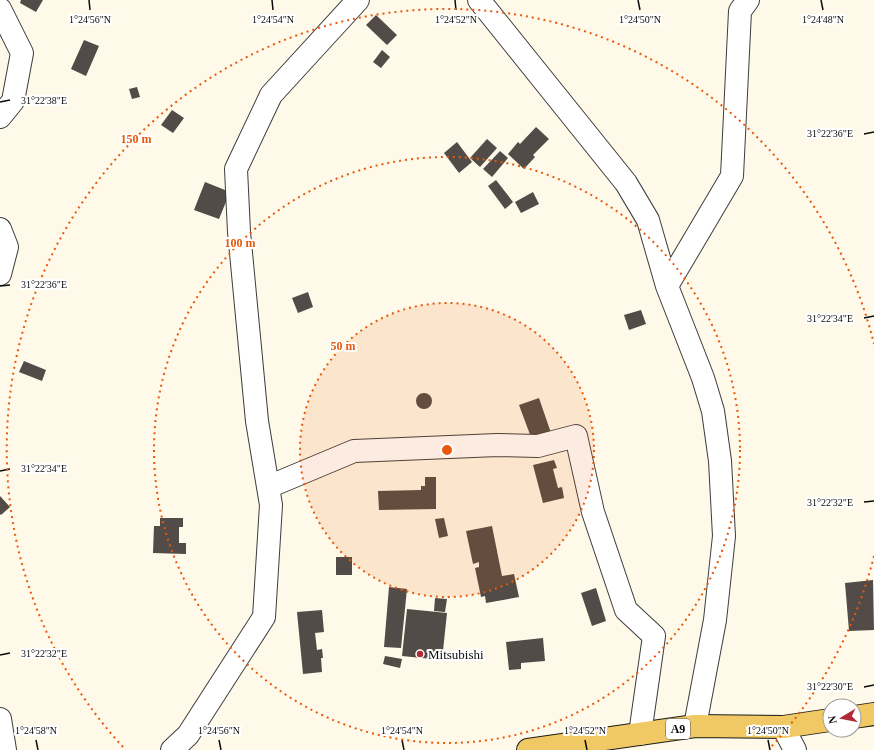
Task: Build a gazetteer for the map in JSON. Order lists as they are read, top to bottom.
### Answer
{
  "streets": {
    "main road": ["A9"]
  },
  "places": ["Mitsubishi"],
  "north": "left",
  "coordinates": [
    "1°24'56\"N",
    "1°24'54\"N",
    "1°24'52\"N",
    "1°24'50\"N",
    "1°24'48\"N",
    "31°22'38\"E",
    "31°22'36\"E",
    "31°22'34\"E",
    "31°22'32\"E",
    "31°22'30\"E",
    "1°24'58\"N"
  ],
  "rings": ["150 m", "100 m", "50 m"]
}
